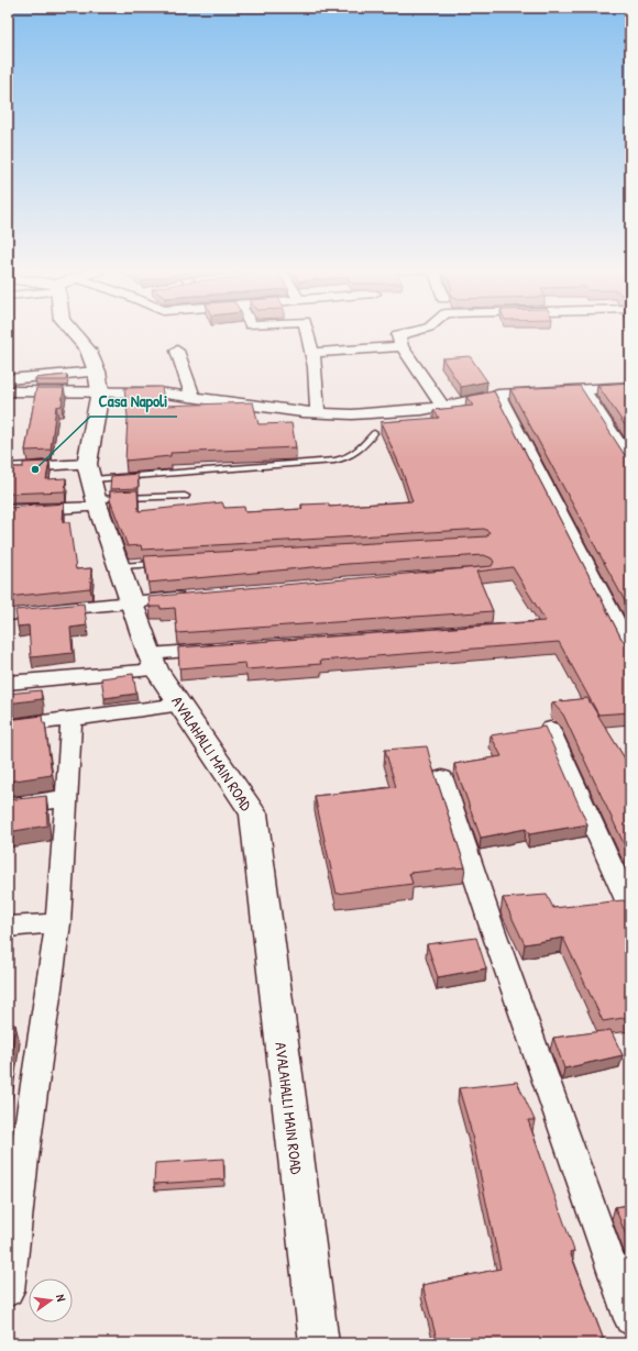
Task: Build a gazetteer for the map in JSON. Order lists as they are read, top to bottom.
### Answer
{
  "streets": {
    "main road": ["AVALAHALLI MAIN ROAD"]
  },
  "places": ["Casa Napoli"],
  "north": "right"
}
